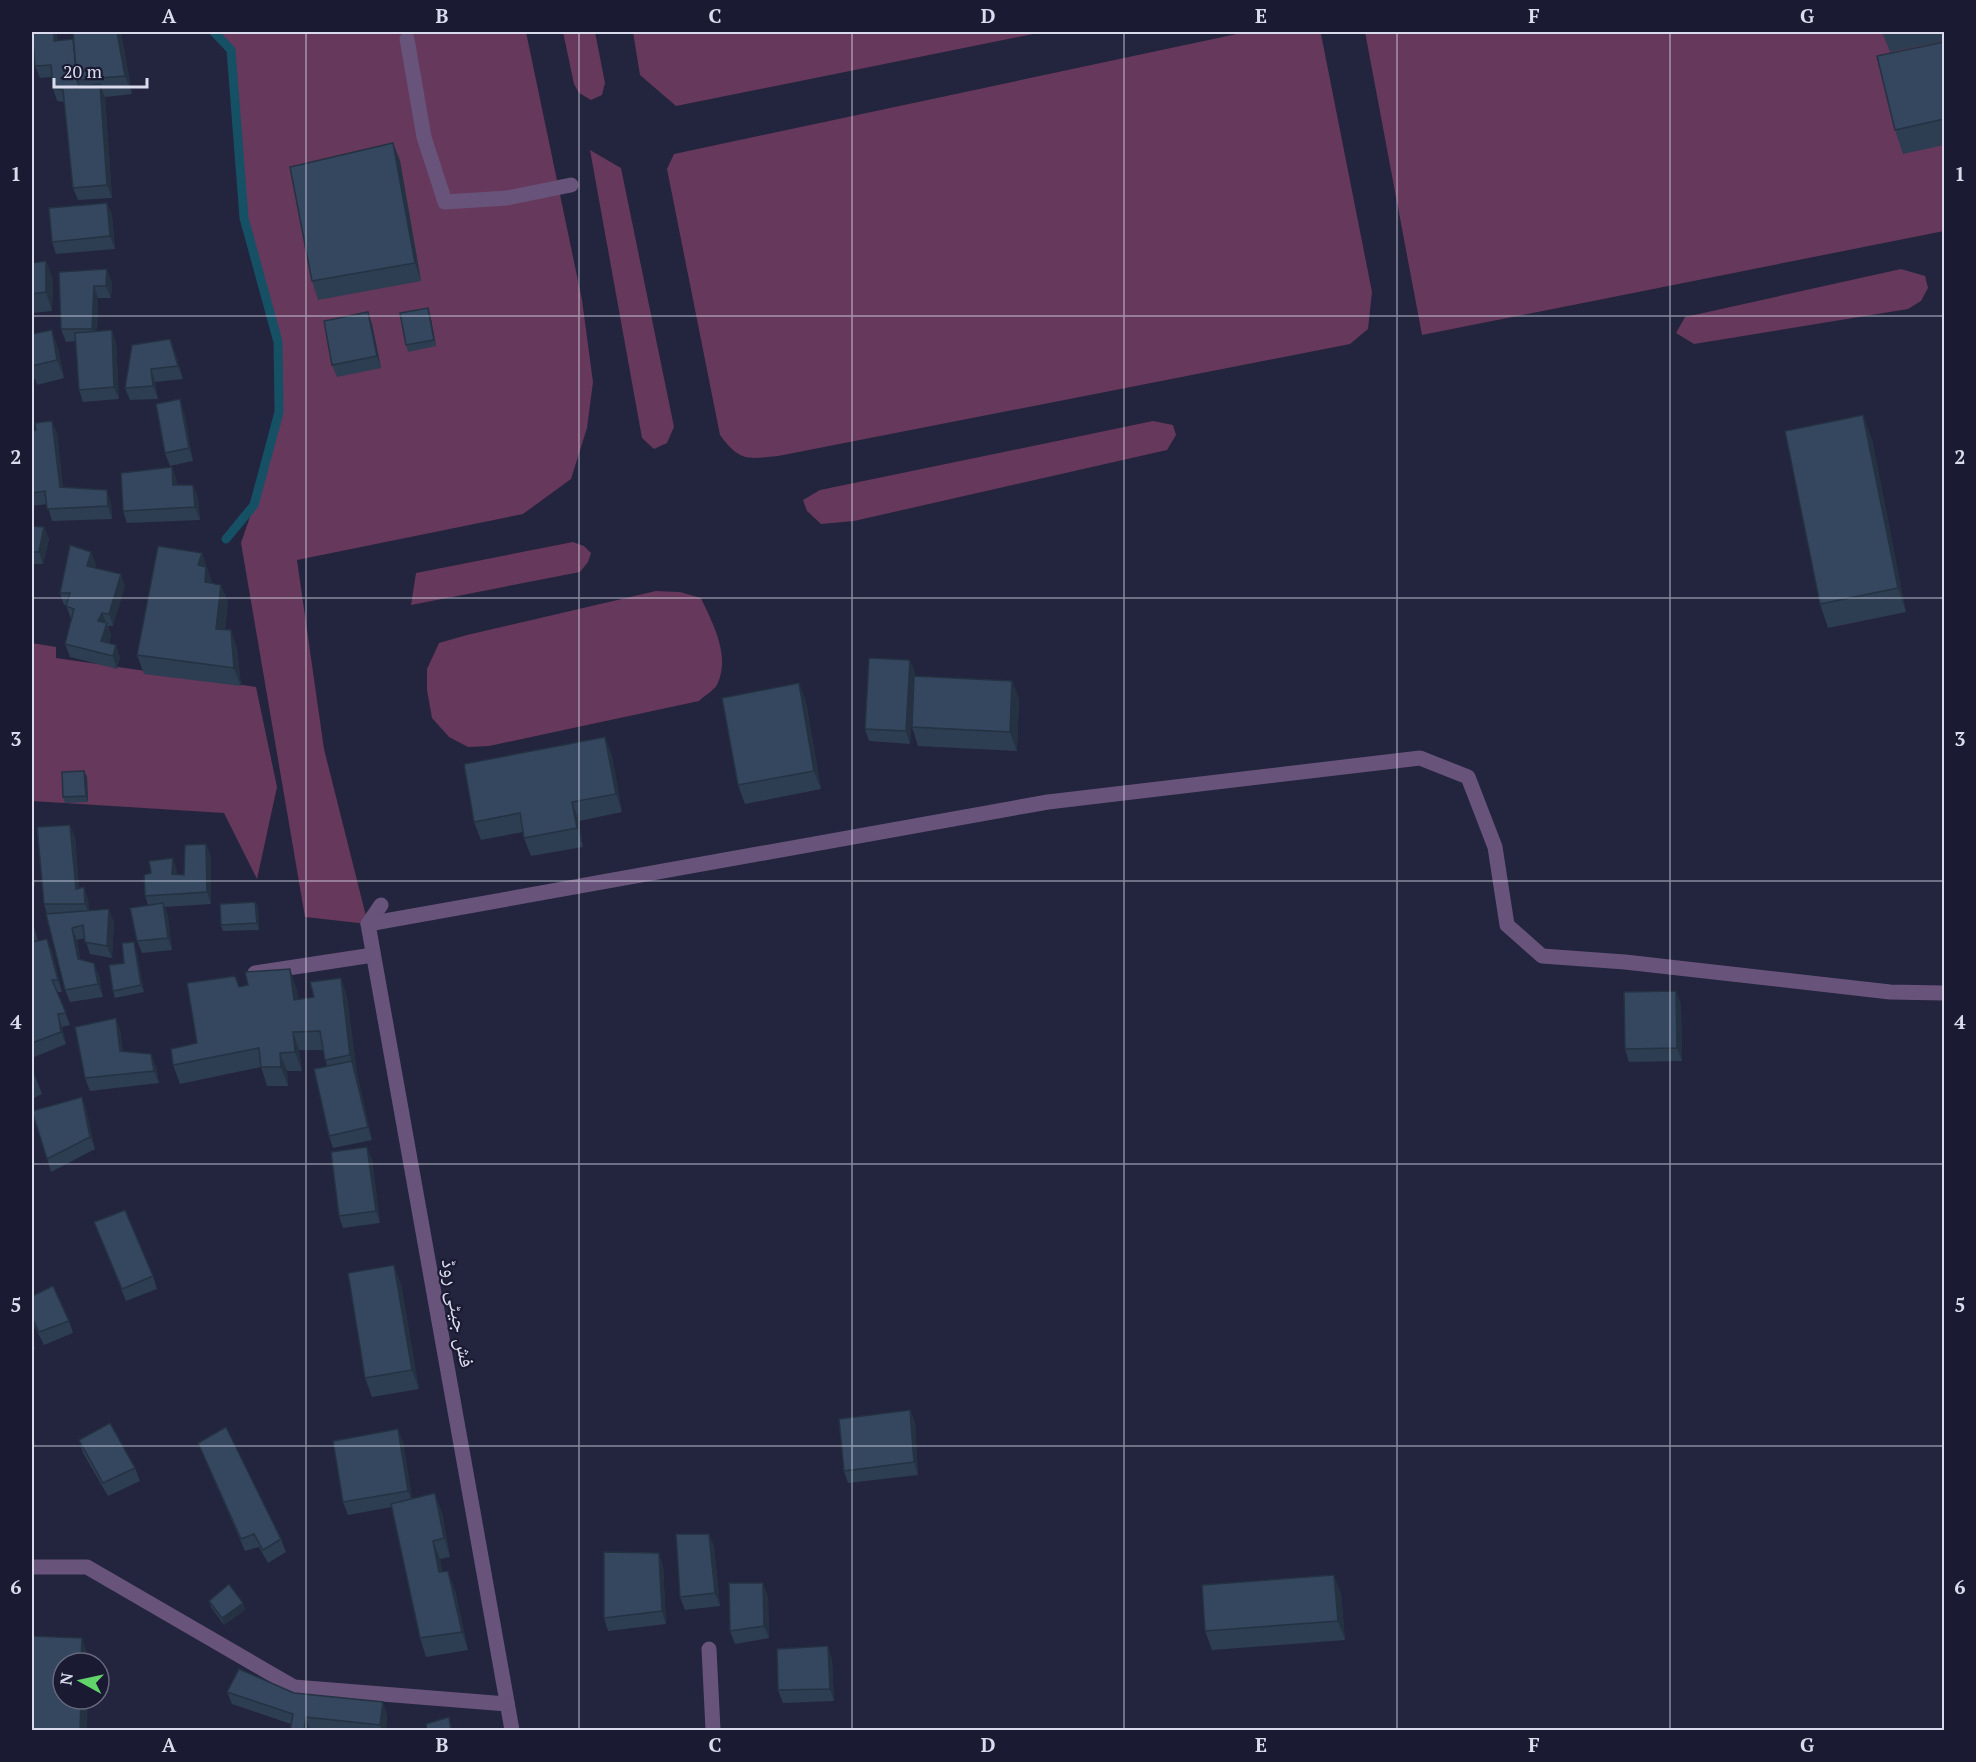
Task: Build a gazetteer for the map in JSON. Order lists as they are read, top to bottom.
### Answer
{
  "streets": {
    "street": ["فش جیٹی روڈ"]
  },
  "scale_bar": "20 m",
  "north": "left",
  "grid": {
    "columns": [
      "A",
      "B",
      "C",
      "D",
      "E",
      "F",
      "G"
    ],
    "rows": [
      "1",
      "2",
      "3",
      "4",
      "5",
      "6"
    ]
  }
}
